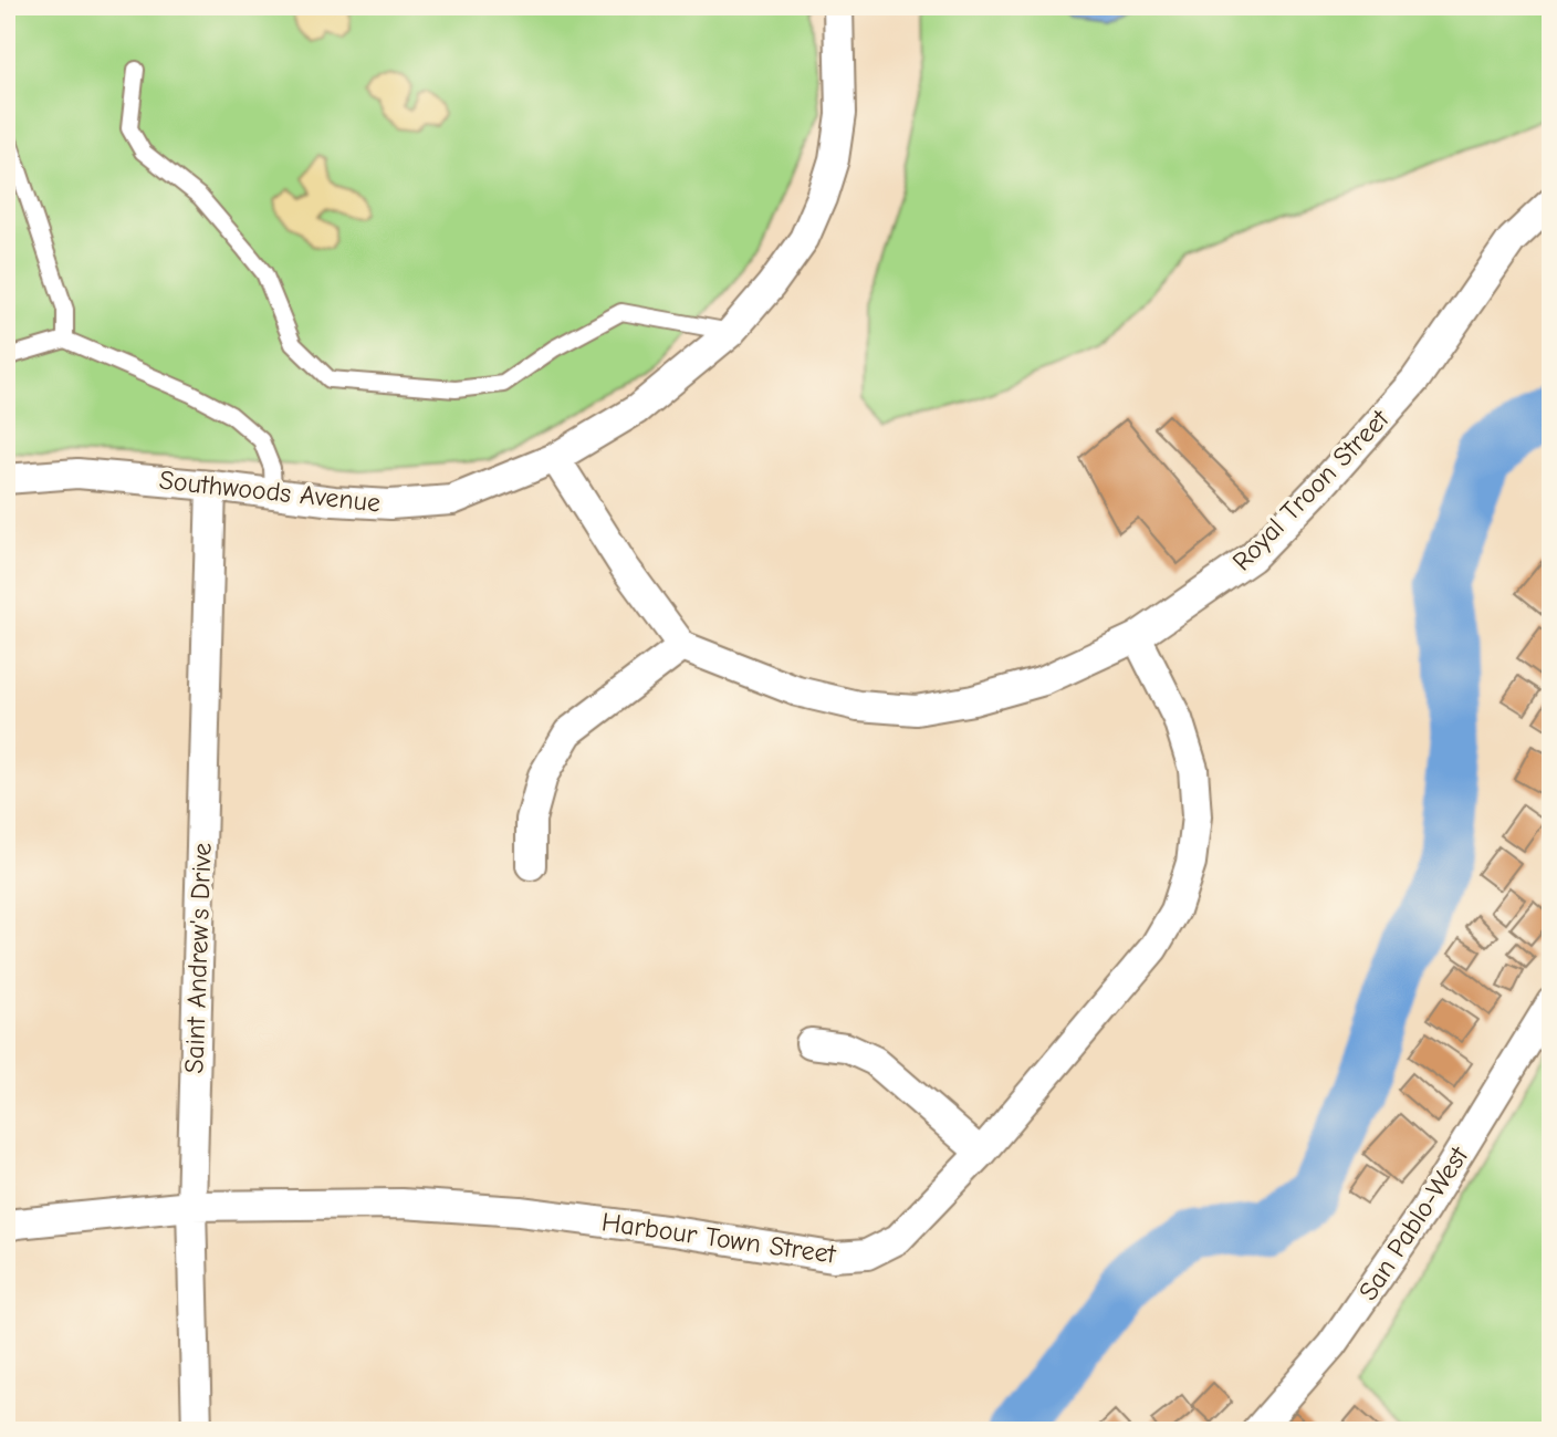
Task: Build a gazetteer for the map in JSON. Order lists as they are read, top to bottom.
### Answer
{
  "streets": {
    "street": [
      "Royal Troon Street",
      "Southwoods Avenue",
      "Saint Andrew's Drive",
      "San Pablo-West",
      "Harbour Town Street"
    ]
  },
  "crossings": [
    ["Royal Troon Street", "Harbour Town Street"],
    ["Southwoods Avenue", "Saint Andrew's Drive"],
    ["Saint Andrew's Drive", "Harbour Town Street"]
  ]
}
